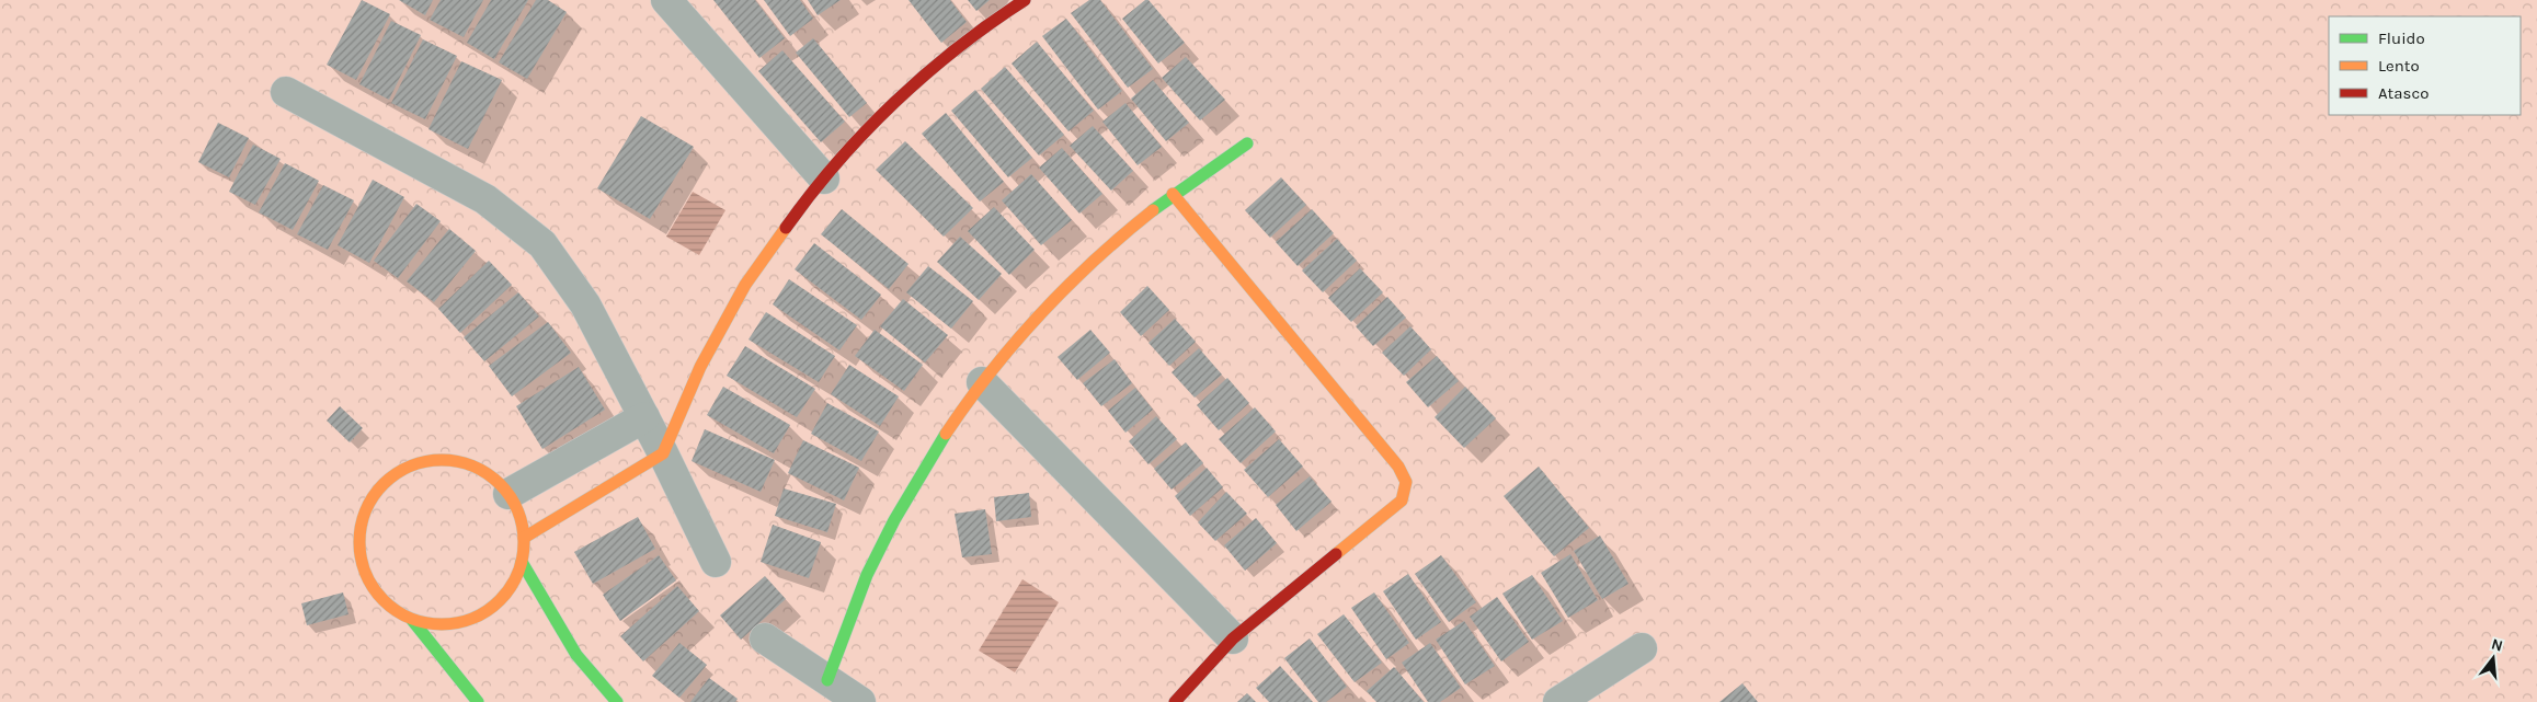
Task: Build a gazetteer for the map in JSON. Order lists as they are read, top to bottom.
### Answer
{
  "legend": ["Fluido", "Lento", "Atasco"],
  "north": "top"
}
